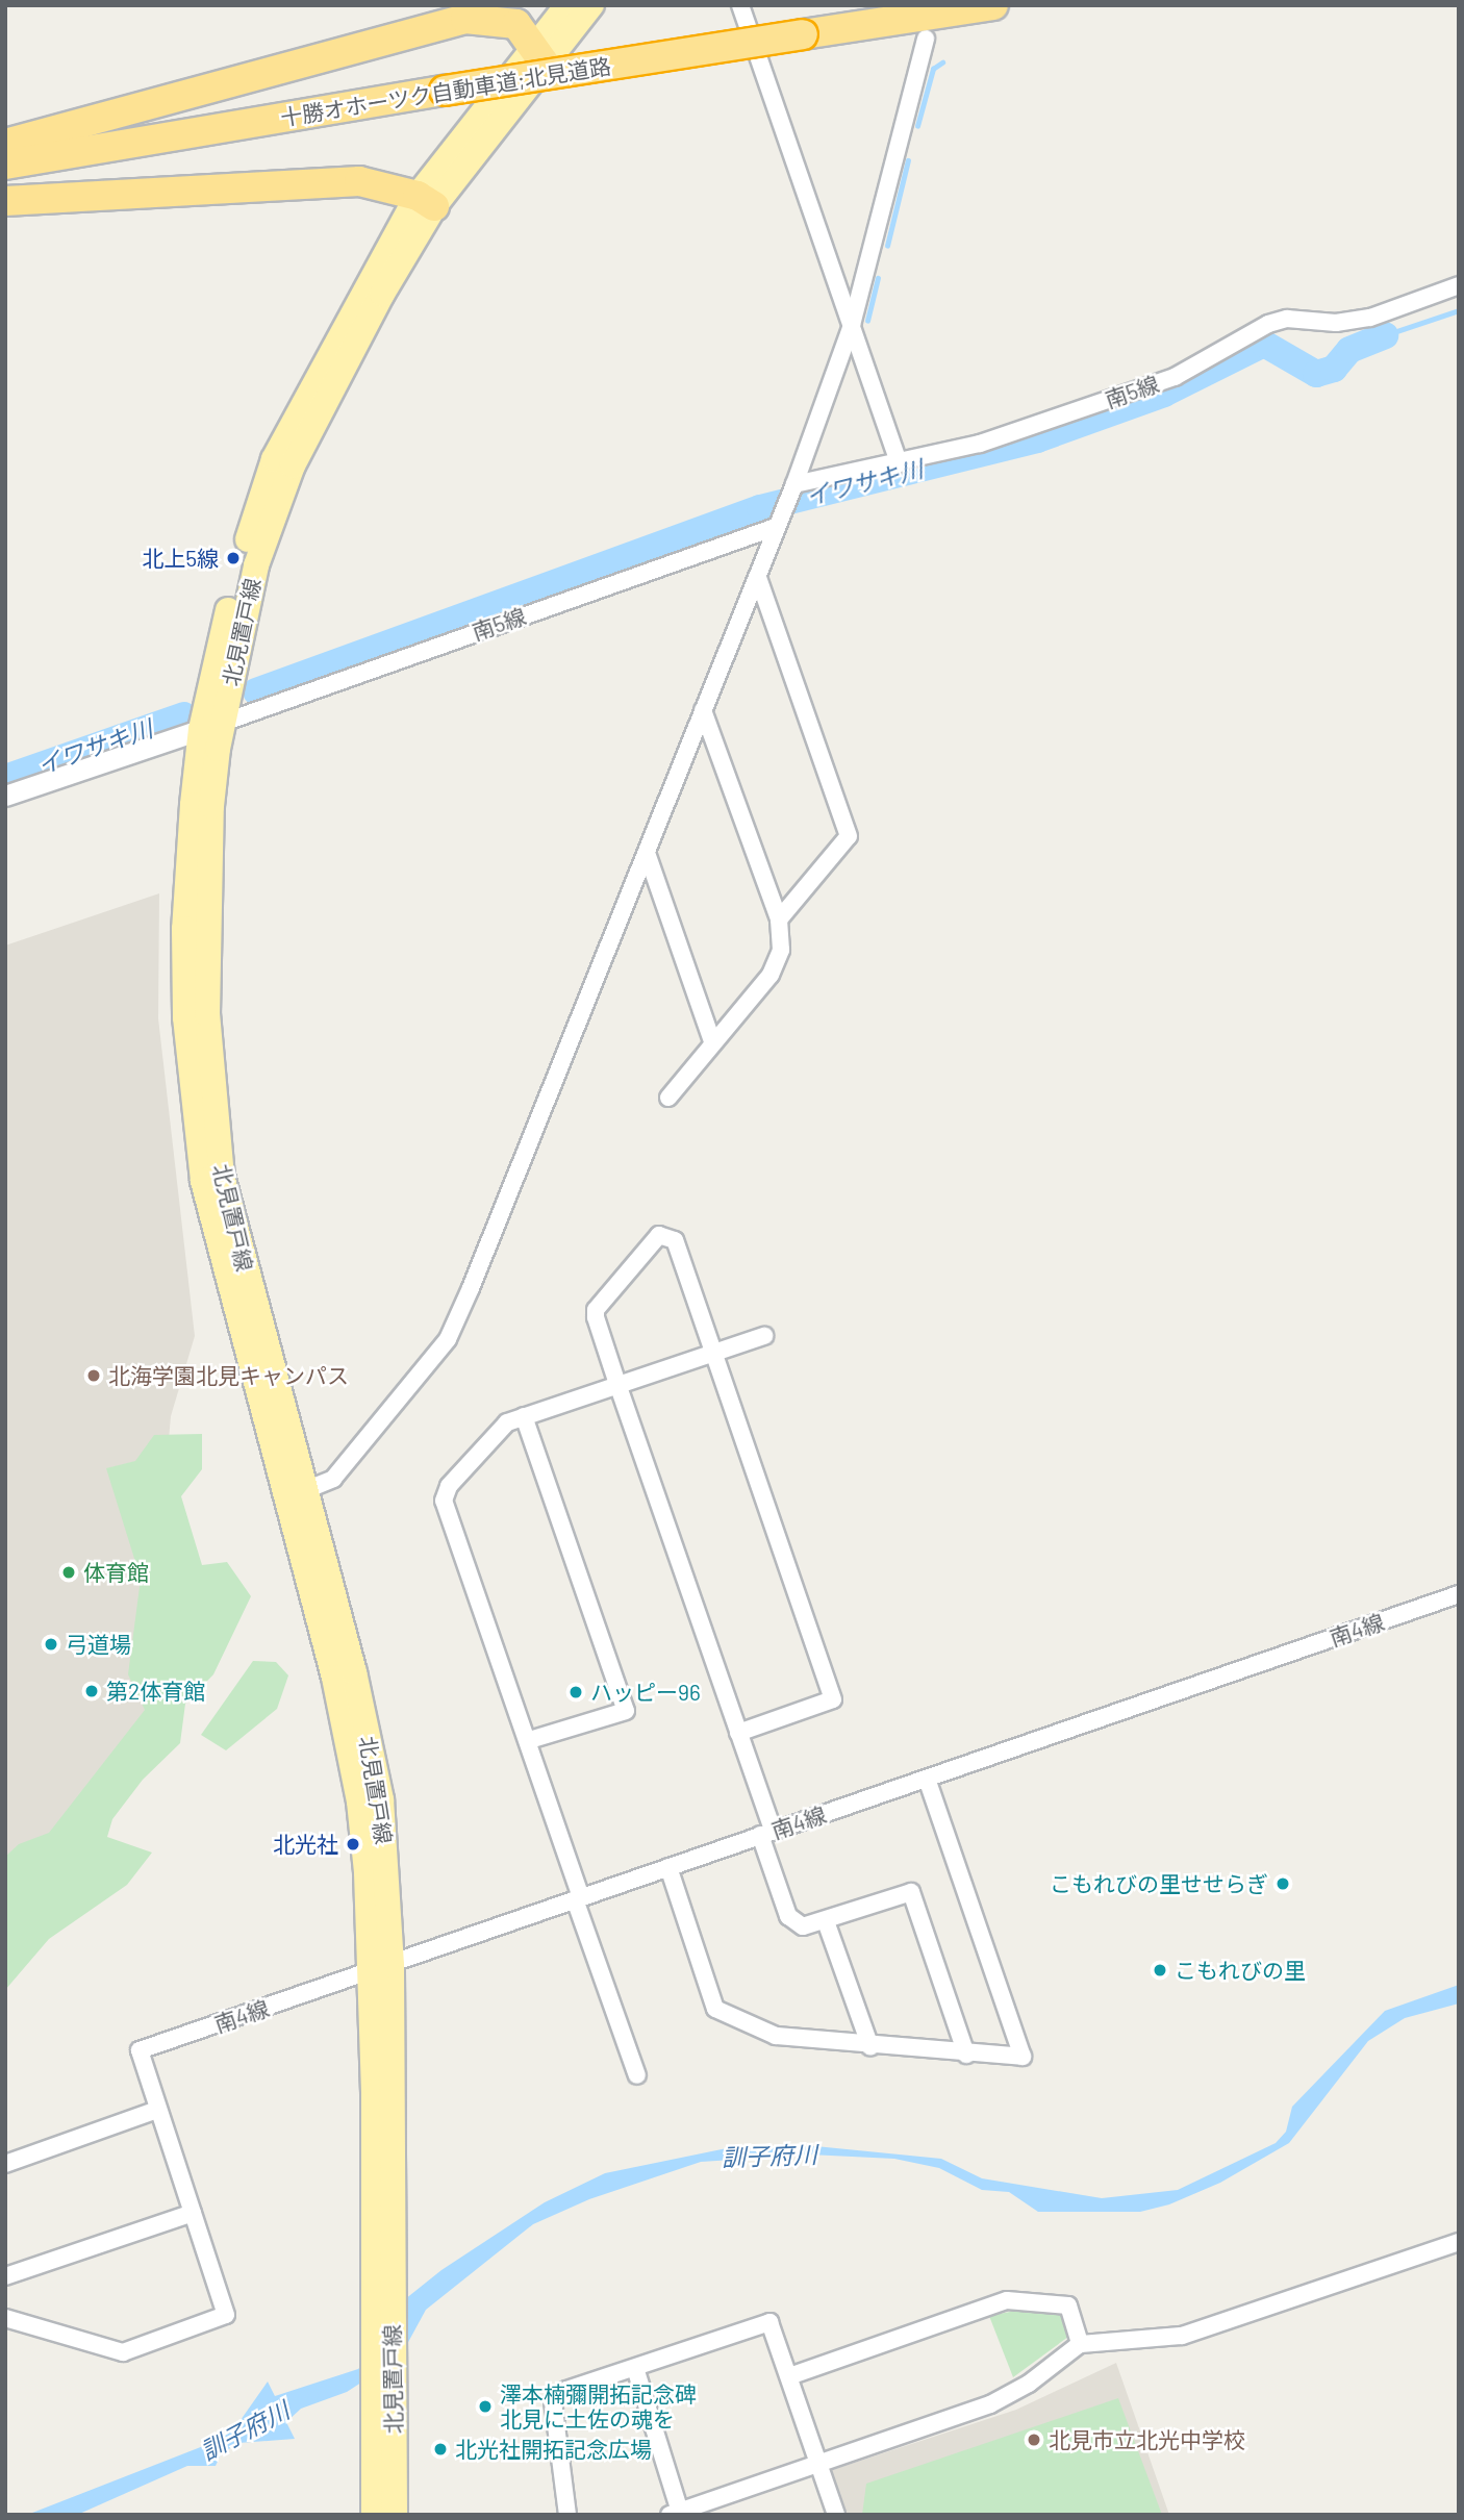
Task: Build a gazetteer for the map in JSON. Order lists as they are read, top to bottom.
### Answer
{
  "streets": {
    "highway": ["十勝オホーツク自動車道;北見道路"],
    "main road": ["北見置戸線"],
    "street": ["南5線", "南4線"]
  },
  "crossings": [
    ["南5線", "北見置戸線"],
    ["北見置戸線", "南4線"]
  ],
  "water": ["イワサキ川", "訓子府川"],
  "places": [
    "北上5線",
    "北海学園北見キャンパス",
    "体育館",
    "弓道場",
    "第2体育館",
    "ハッピー96",
    "北光社",
    "こもれびの里せせらぎ",
    "こもれびの里",
    "澤本楠彌開拓記念碑 北見に土佐の魂を",
    "北見市立北光中学校",
    "北光社開拓記念広場"
  ]
}
